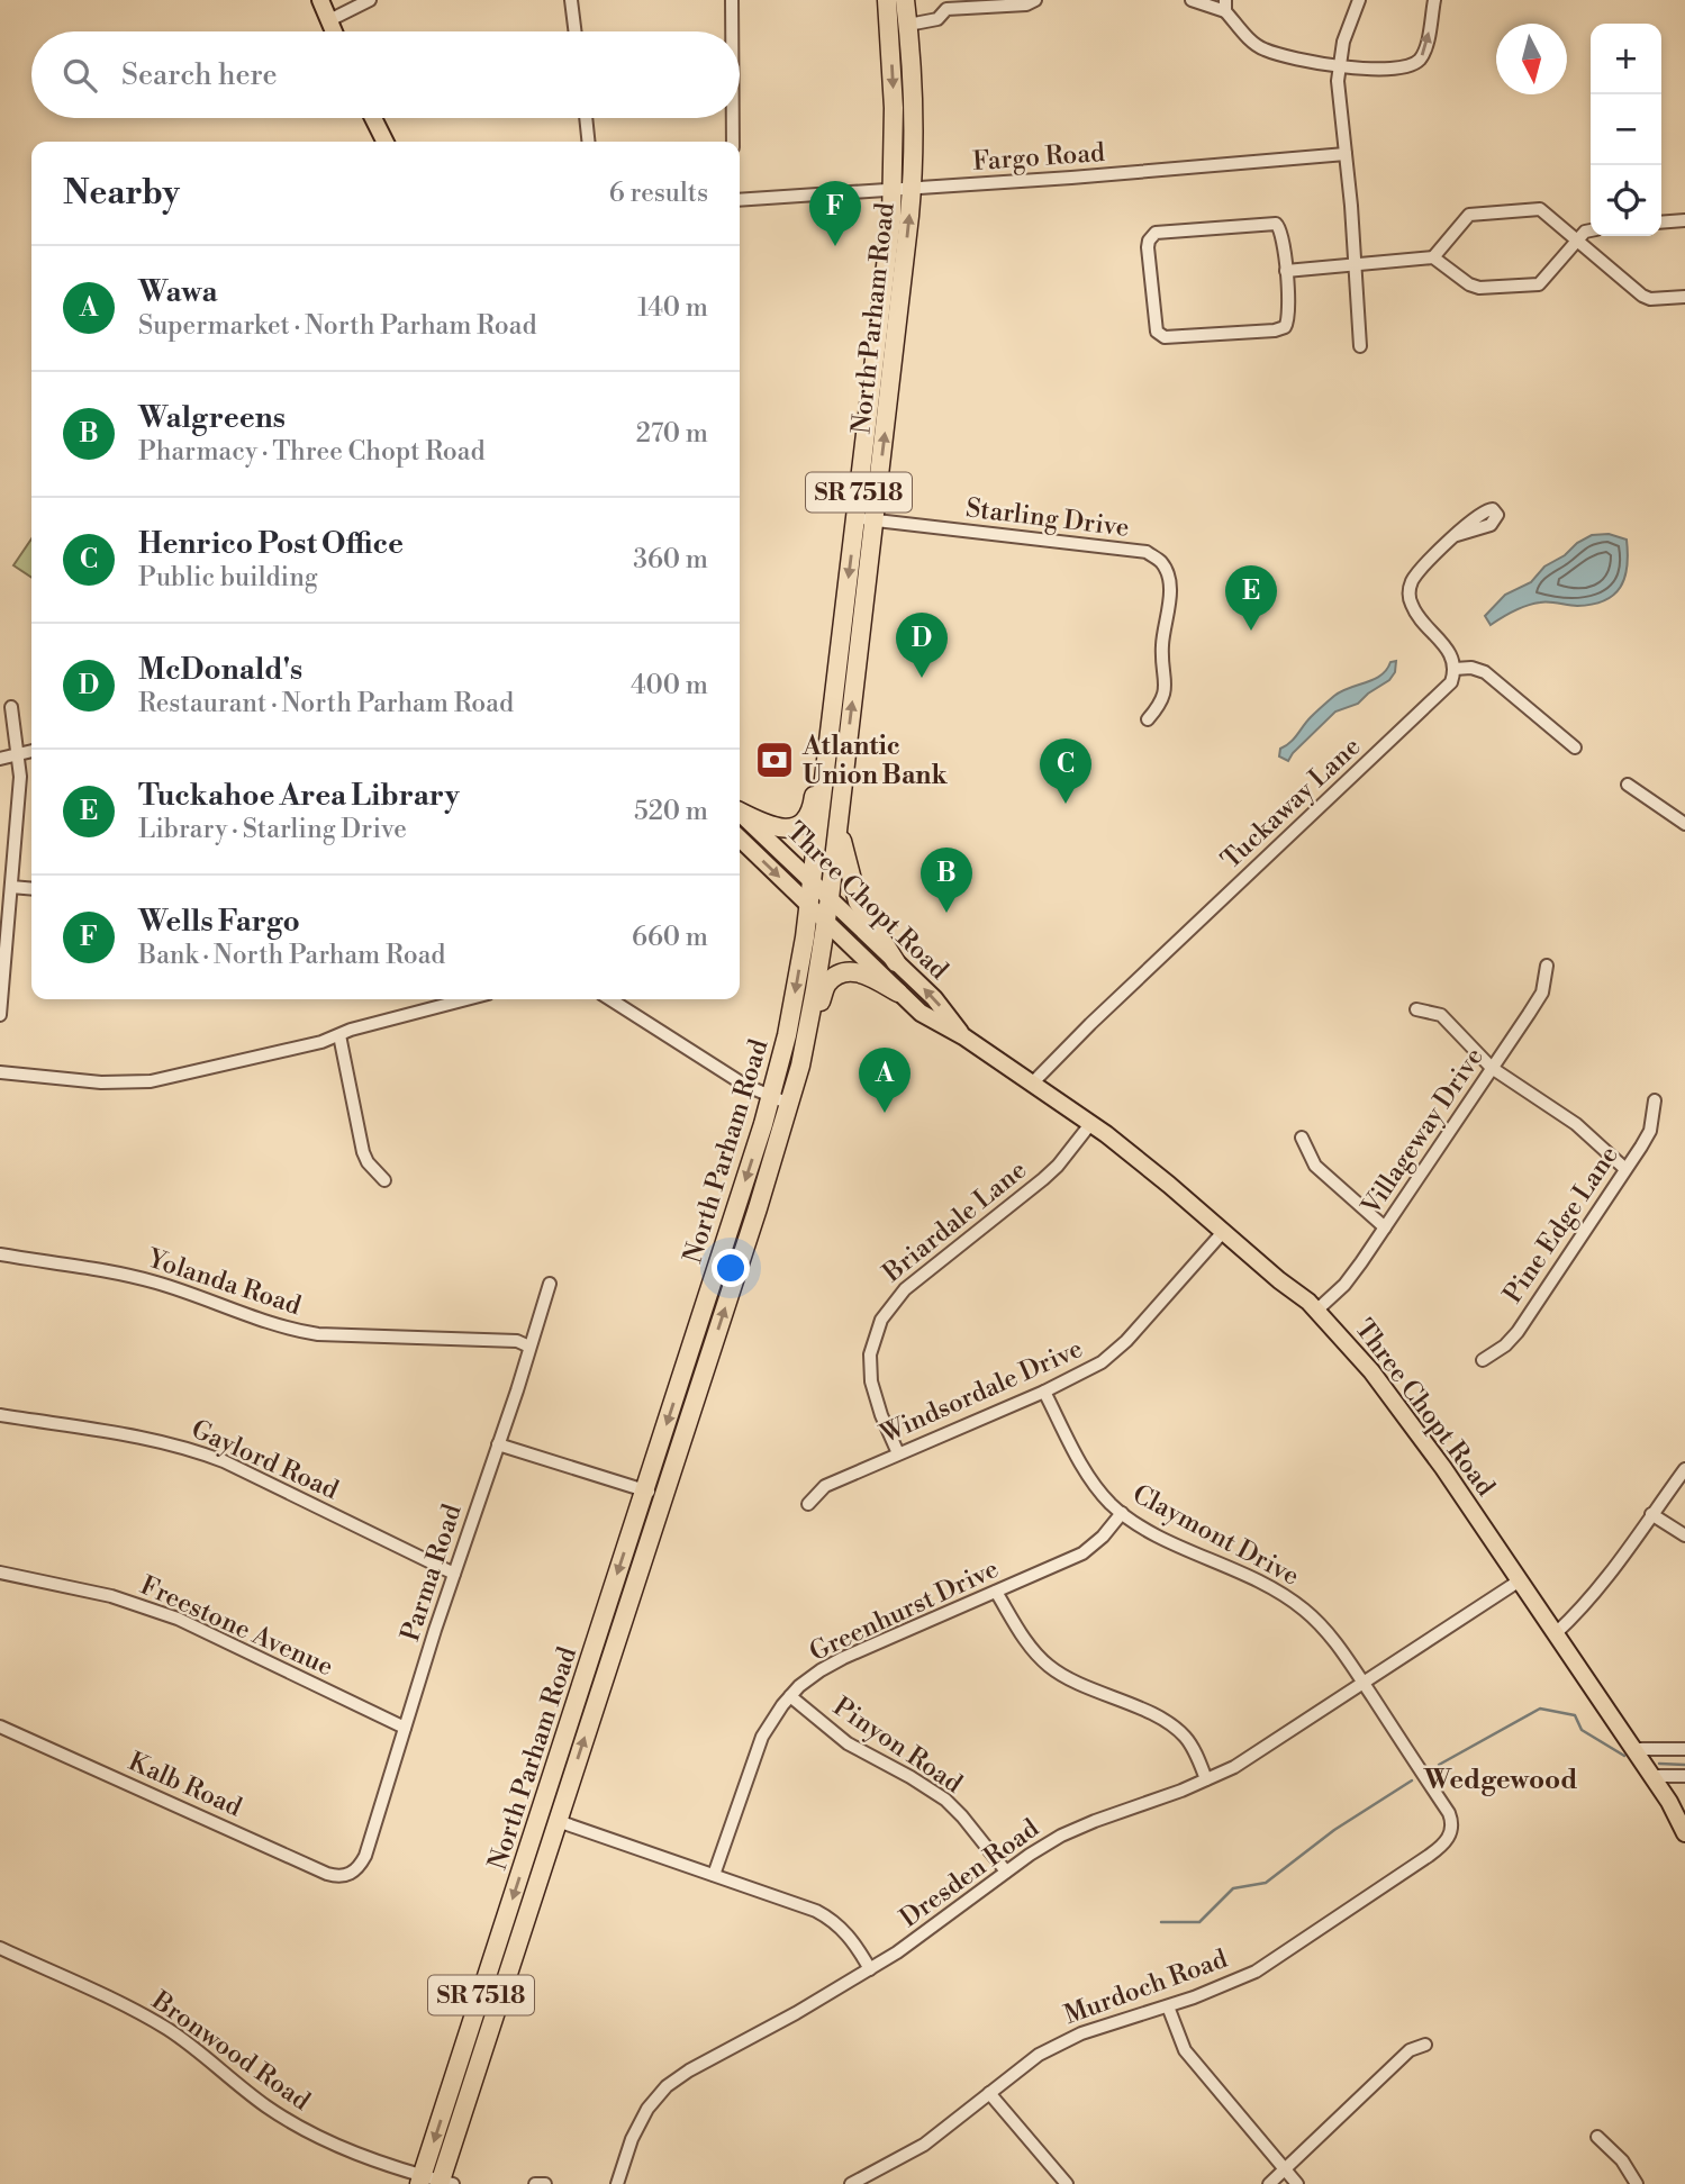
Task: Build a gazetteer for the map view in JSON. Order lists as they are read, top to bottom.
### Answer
{
  "streets": {
    "highway": ["North Parham Road", "SR 7518"],
    "main road": ["Three Chopt Road"],
    "street": [
      "Fargo Road",
      "Starling Drive",
      "Tuckaway Lane",
      "Villageway Drive",
      "Briardale Lane",
      "Pine Edge Lane",
      "Yolanda Road",
      "Windsordale Drive",
      "Gaylord Road",
      "Claymont Drive",
      "Parma Road",
      "Greenhurst Drive",
      "Freestone Avenue",
      "Pinyon Road",
      "Kalb Road",
      "Dresden Road",
      "Murdoch Road",
      "Bronwood Road"
    ]
  },
  "crossings": [
    ["Fargo Road", "North Parham Road"],
    ["North Parham Road", "Starling Drive"],
    ["North Parham Road", "Three Chopt Road"],
    ["North Parham Road", "Bronwood Road"],
    ["Tuckaway Lane", "Three Chopt Road"],
    ["Three Chopt Road", "Villageway Drive"],
    ["Three Chopt Road", "Briardale Lane"],
    ["Three Chopt Road", "Windsordale Drive"],
    ["Three Chopt Road", "Dresden Road"],
    ["Briardale Lane", "Windsordale Drive"],
    ["Yolanda Road", "Parma Road"],
    ["Windsordale Drive", "Claymont Drive"],
    ["Gaylord Road", "Parma Road"],
    ["Claymont Drive", "Greenhurst Drive"],
    ["Claymont Drive", "Dresden Road"],
    ["Claymont Drive", "Murdoch Road"],
    ["Parma Road", "Freestone Avenue"],
    ["Parma Road", "Kalb Road"],
    ["Greenhurst Drive", "Pinyon Road"],
    ["Pinyon Road", "Dresden Road"]
  ],
  "districts": ["Wedgewood"],
  "places": {
    "bank": ["Atlantic Union Bank"]
  },
  "north": "bottom",
  "page": {
    "map_buttons": ["+", "−"],
    "search": "Search here",
    "heading": ["Nearby", "6 results"],
    "pins": [
      "F",
      "E",
      "D",
      "C",
      "B",
      "A"
    ],
    "list": [
      {
        "mark": "A",
        "name": "Wawa",
        "note": "Supermarket · North Parham Road",
        "value": "140 m"
      },
      {
        "mark": "B",
        "name": "Walgreens",
        "note": "Pharmacy · Three Chopt Road",
        "value": "270 m"
      },
      {
        "mark": "C",
        "name": "Henrico Post Office",
        "note": "Public building",
        "value": "360 m"
      },
      {
        "mark": "D",
        "name": "McDonald's",
        "note": "Restaurant · North Parham Road",
        "value": "400 m"
      },
      {
        "mark": "E",
        "name": "Tuckahoe Area Library",
        "note": "Library · Starling Drive",
        "value": "520 m"
      },
      {
        "mark": "F",
        "name": "Wells Fargo",
        "note": "Bank · North Parham Road",
        "value": "660 m"
      }
    ]
  }
}
